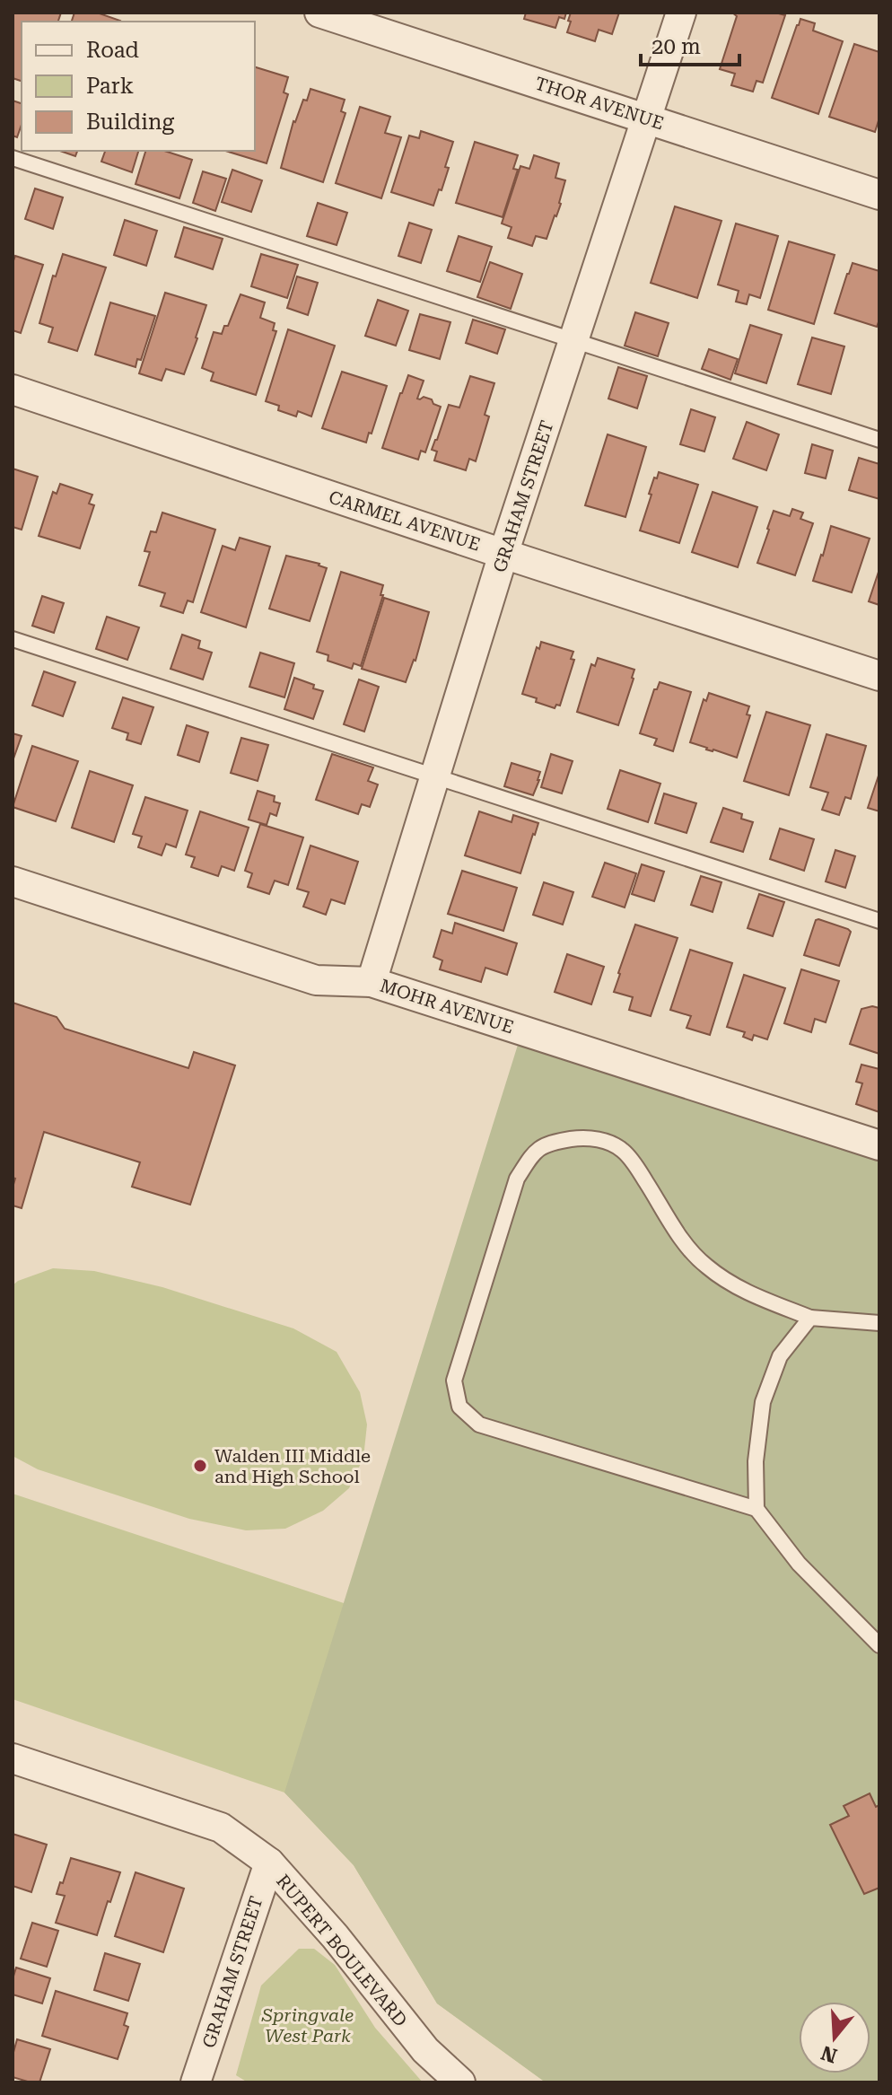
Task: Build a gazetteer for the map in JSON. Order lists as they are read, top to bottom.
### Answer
{
  "streets": {
    "street": [
      "THOR AVENUE",
      "GRAHAM STREET",
      "CARMEL AVENUE",
      "MOHR AVENUE",
      "RUPERT BOULEVARD"
    ]
  },
  "crossings": [
    ["THOR AVENUE", "GRAHAM STREET"],
    ["GRAHAM STREET", "CARMEL AVENUE"],
    ["GRAHAM STREET", "MOHR AVENUE"],
    ["GRAHAM STREET", "RUPERT BOULEVARD"]
  ],
  "parks": ["Springvale West Park"],
  "places": ["Walden III Middle and High School"],
  "legend": ["Road", "Park", "Building"],
  "scale_bar": "20 m",
  "north": "bottom"
}
